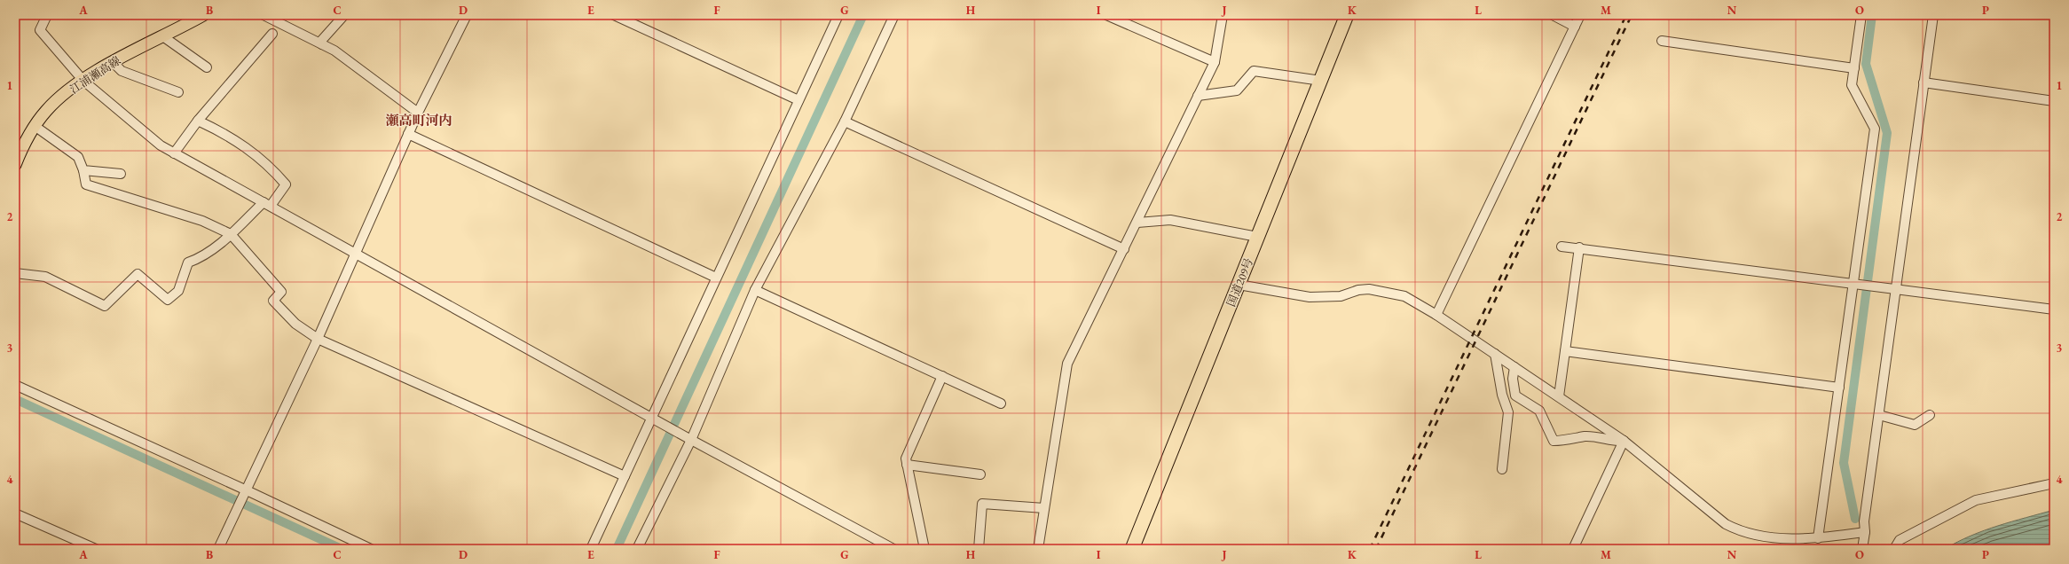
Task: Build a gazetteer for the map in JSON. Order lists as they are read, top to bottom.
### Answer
{
  "streets": {
    "highway": ["国道209号"],
    "main road": ["江浦瀬高線"]
  },
  "districts": ["瀬高町河内"],
  "grid": {
    "columns": [
      "A",
      "B",
      "C",
      "D",
      "E",
      "F",
      "G",
      "H",
      "I",
      "J",
      "K",
      "L",
      "M",
      "N",
      "O",
      "P"
    ],
    "rows": [
      "1",
      "2",
      "3",
      "4"
    ]
  }
}
